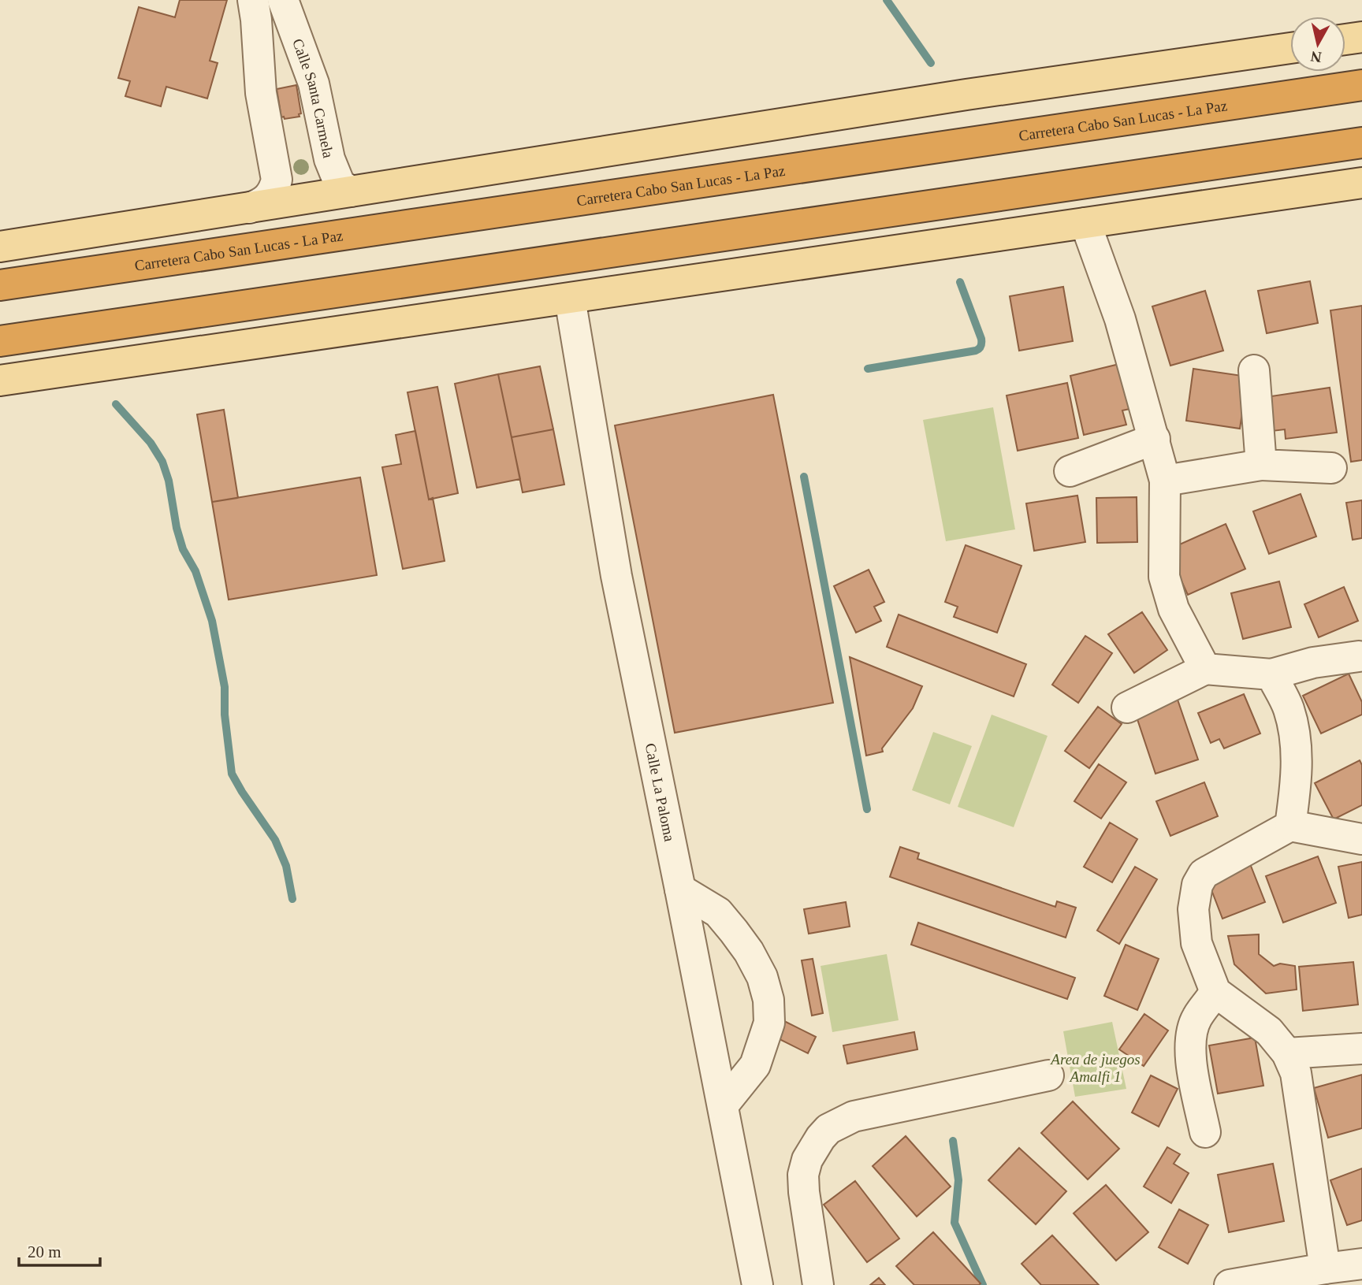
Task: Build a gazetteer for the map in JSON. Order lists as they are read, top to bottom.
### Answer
{
  "streets": {
    "highway": ["Carretera Cabo San Lucas - La Paz"],
    "street": ["Calle Santa Carmela", "Calle La Paloma"]
  },
  "parks": ["Area de juegos Amalfi 1"],
  "scale_bar": "20 m",
  "north": "bottom"
}
